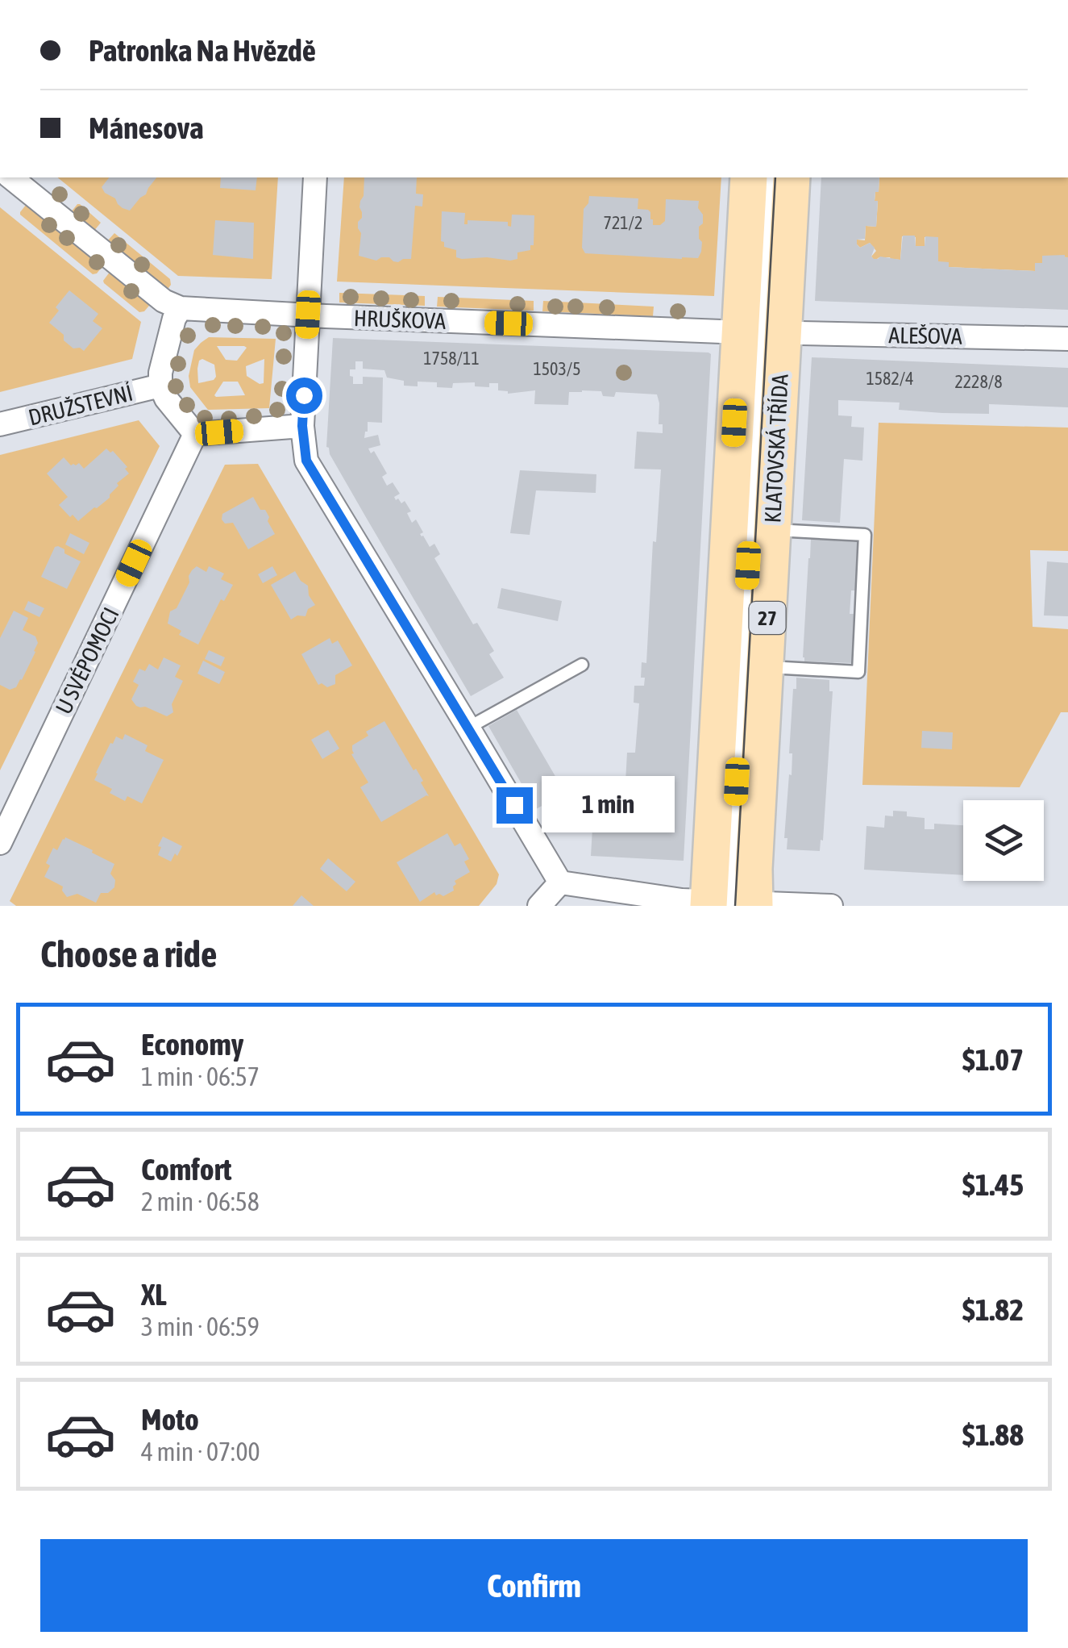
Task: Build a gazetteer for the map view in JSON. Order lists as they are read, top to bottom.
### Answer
{
  "streets": {
    "main road": ["KLATOVSKÁ TŘÍDA", "27"],
    "street": [
      "HRUŠKOVA",
      "ALEŠOVA",
      "DRUŽSTEVNÍ",
      "U SVÉPOMOCI"
    ]
  },
  "crossings": [
    ["HRUŠKOVA", "ALEŠOVA"],
    ["HRUŠKOVA", "KLATOVSKÁ TŘÍDA"],
    ["ALEŠOVA", "KLATOVSKÁ TŘÍDA"]
  ],
  "house_numbers": [
    "721/2",
    "1758/11",
    "1503/5",
    "1582/4",
    "2228/8"
  ],
  "page": {
    "banner": ["Patronka Na Hvězdě", "Mánesova"],
    "bubble": "1 min",
    "heading": "Choose a ride",
    "list": [
      {
        "name": "Economy",
        "note": "1 min · 06:57",
        "value": "$1.07"
      },
      {
        "name": "Comfort",
        "note": "2 min · 06:58",
        "value": "$1.45"
      },
      {
        "name": "XL",
        "note": "3 min · 06:59",
        "value": "$1.82"
      },
      {
        "name": "Moto",
        "note": "4 min · 07:00",
        "value": "$1.88"
      }
    ],
    "buttons": "Confirm"
  }
}
